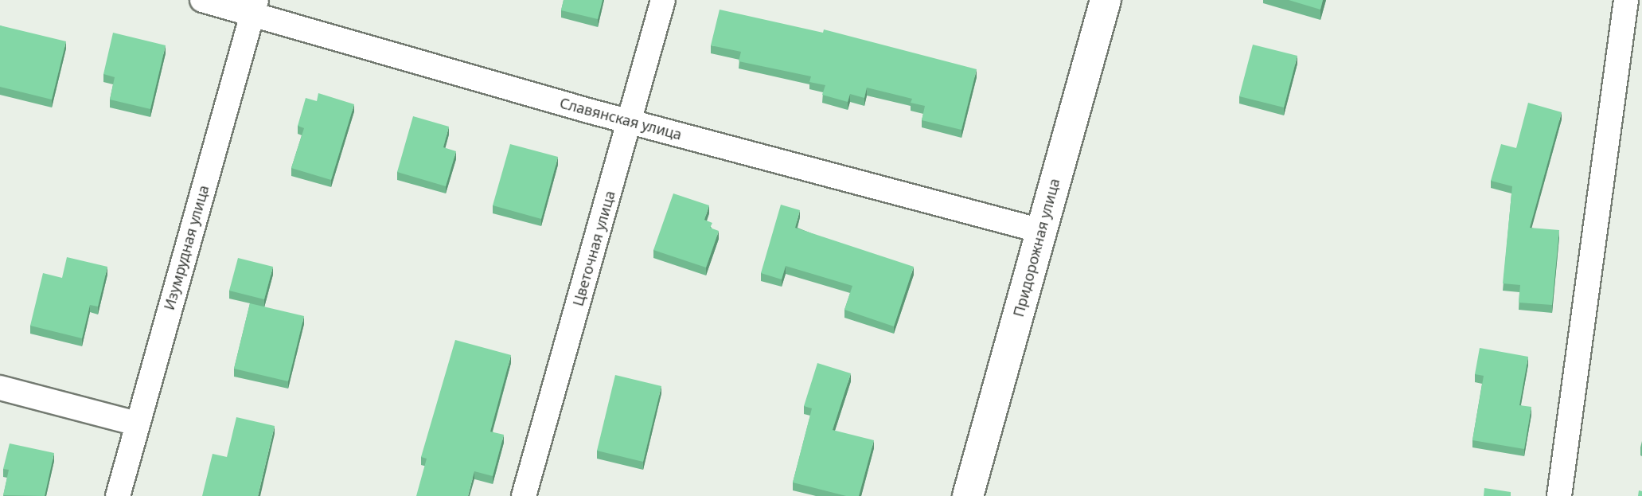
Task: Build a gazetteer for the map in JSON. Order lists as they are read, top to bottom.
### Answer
{
  "streets": {
    "street": [
      "Славянская улица",
      "Изумрудная улица",
      "Придорожная улица",
      "Цветочная улица"
    ]
  },
  "crossings": [
    ["Славянская улица", "Изумрудная улица"],
    ["Славянская улица", "Придорожная улица"],
    ["Славянская улица", "Цветочная улица"]
  ]
}
